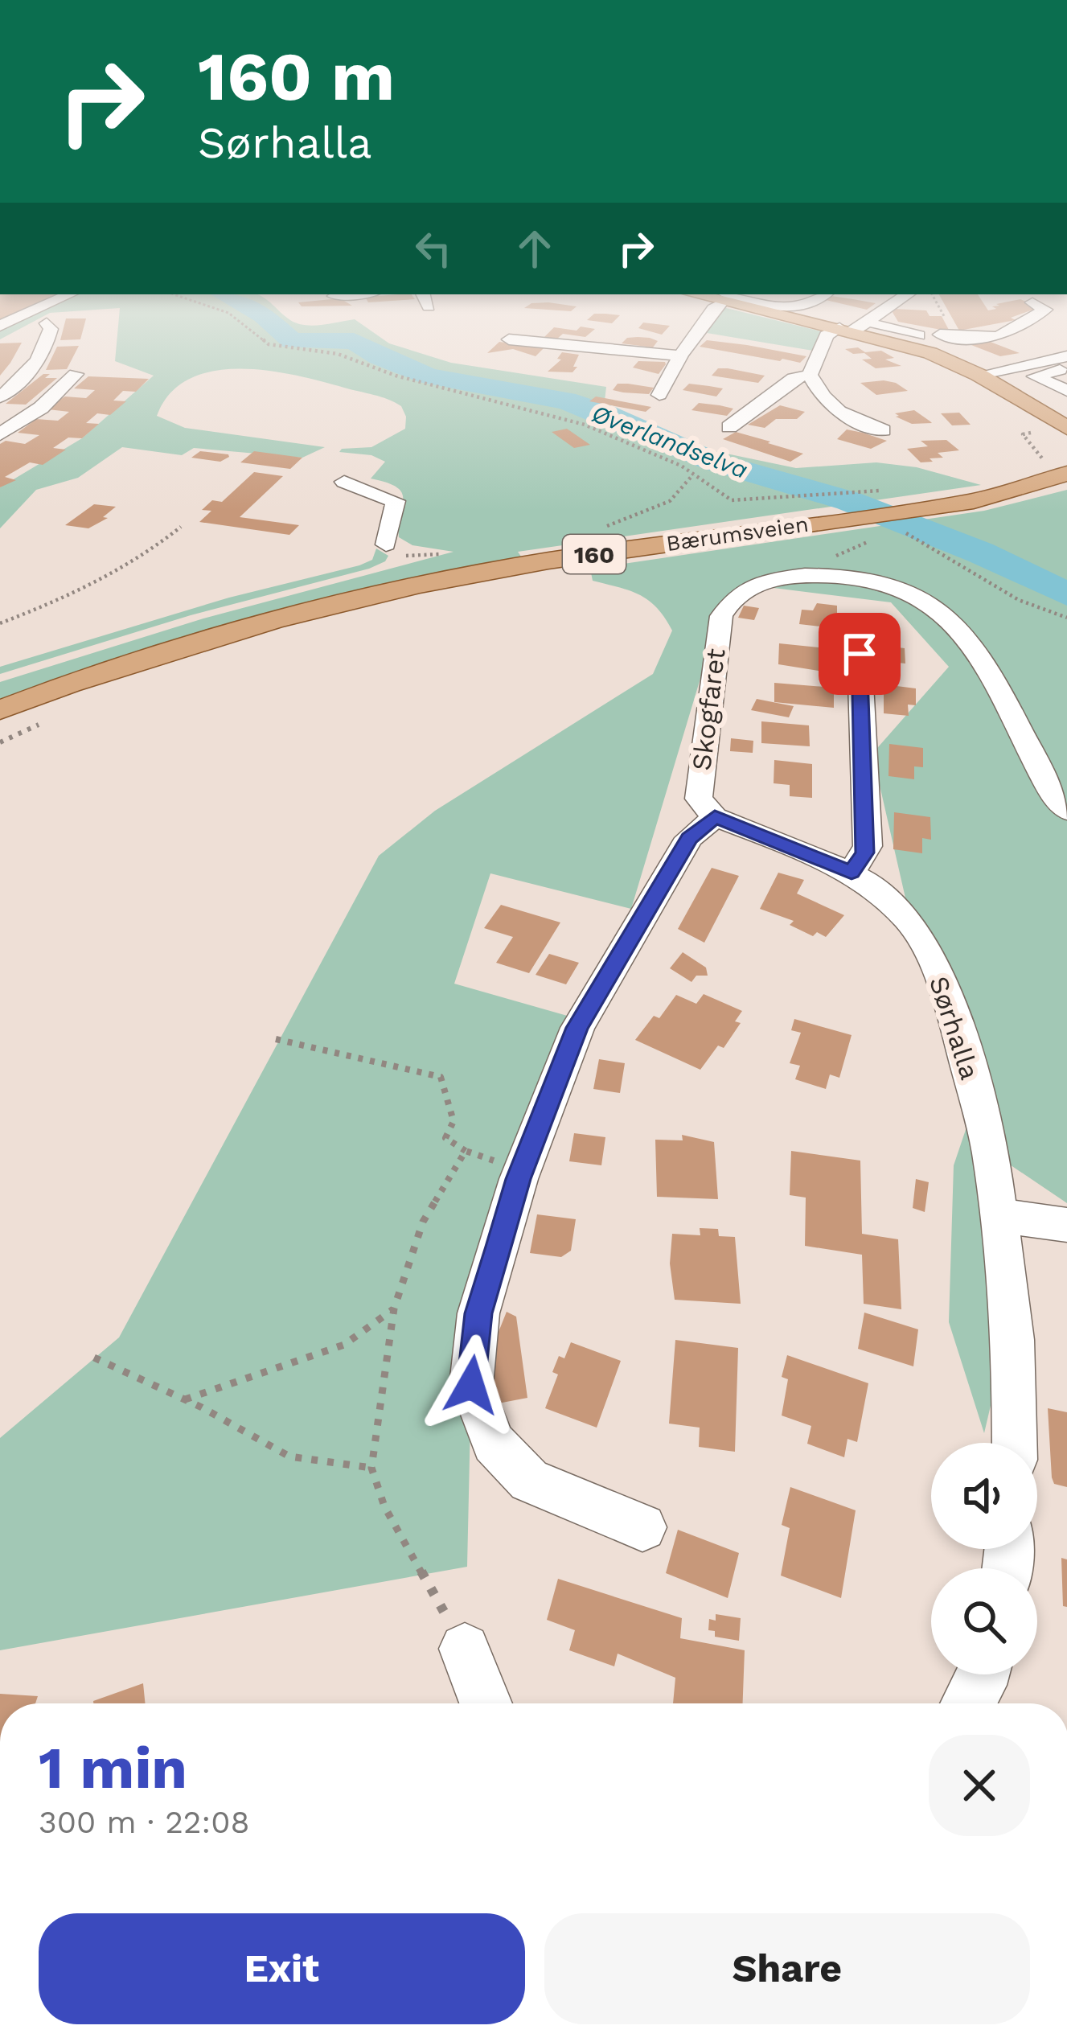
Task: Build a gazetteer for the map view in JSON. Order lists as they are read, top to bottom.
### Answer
{
  "streets": {
    "main road": ["Bærumsveien", "160"],
    "street": ["Skogfaret", "Sørhalla"]
  },
  "crossings": [
    ["Skogfaret", "Sørhalla"]
  ],
  "water": ["Øverlandselva"],
  "page": {
    "turn": ["160 m", "Sørhalla"],
    "heading": ["1 min", "300 m · 22:08"],
    "buttons": ["Exit", "Share"]
  }
}
